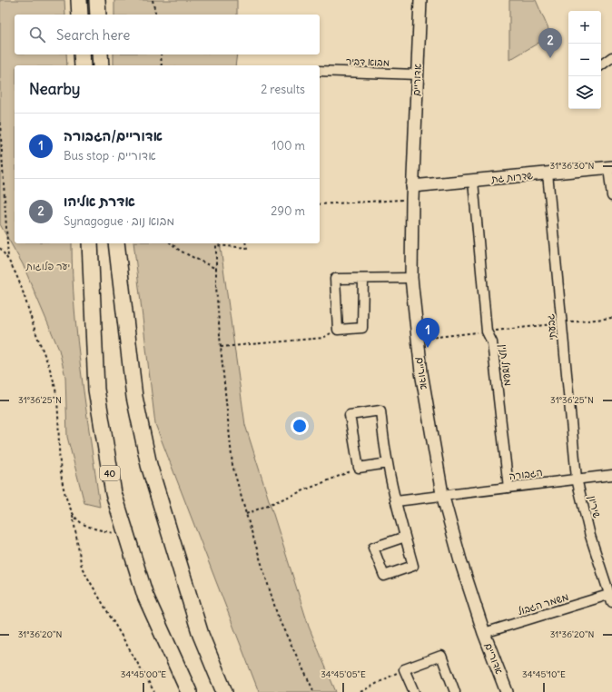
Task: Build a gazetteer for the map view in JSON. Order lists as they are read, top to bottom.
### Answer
{
  "streets": {
    "highway": ["40"],
    "street": [
      "מבוא דביר",
      "אדוריים",
      "שדרות גת",
      "גבעתי",
      "משעול תנין",
      "הגבורה",
      "שיריון",
      "משמר הגבול"
    ]
  },
  "crossings": [
    ["מבוא דביר", "אדוריים"],
    ["אדוריים", "שדרות גת"],
    ["אדוריים", "הגבורה"],
    ["אדוריים", "משמר הגבול"],
    ["שדרות גת", "גבעתי"],
    ["שדרות גת", "משעול תנין"],
    ["גבעתי", "הגבורה"],
    ["גבעתי", "שיריון"],
    ["משעול תנין", "הגבורה"],
    ["הגבורה", "שיריון"],
    ["שיריון", "משמר הגבול"]
  ],
  "parks": ["יער פלוגות"],
  "page": {
    "map_buttons": ["+", "−"],
    "search": "Search here",
    "pins": ["2", "1"],
    "heading": ["Nearby", "2 results"],
    "list": [
      {
        "mark": "1",
        "name": "אדוריים/הגבורה",
        "note": "Bus stop · אדוריים",
        "value": "100 m"
      },
      {
        "mark": "2",
        "name": "אדרת אליהו",
        "note": "Synagogue · מבוא נוב",
        "value": "290 m"
      }
    ]
  },
  "coordinates": [
    "31°36'30\"N",
    "31°36'25\"N",
    "31°36'20\"N",
    "34°45'00\"E",
    "34°45'05\"E",
    "34°45'10\"E"
  ]
}
